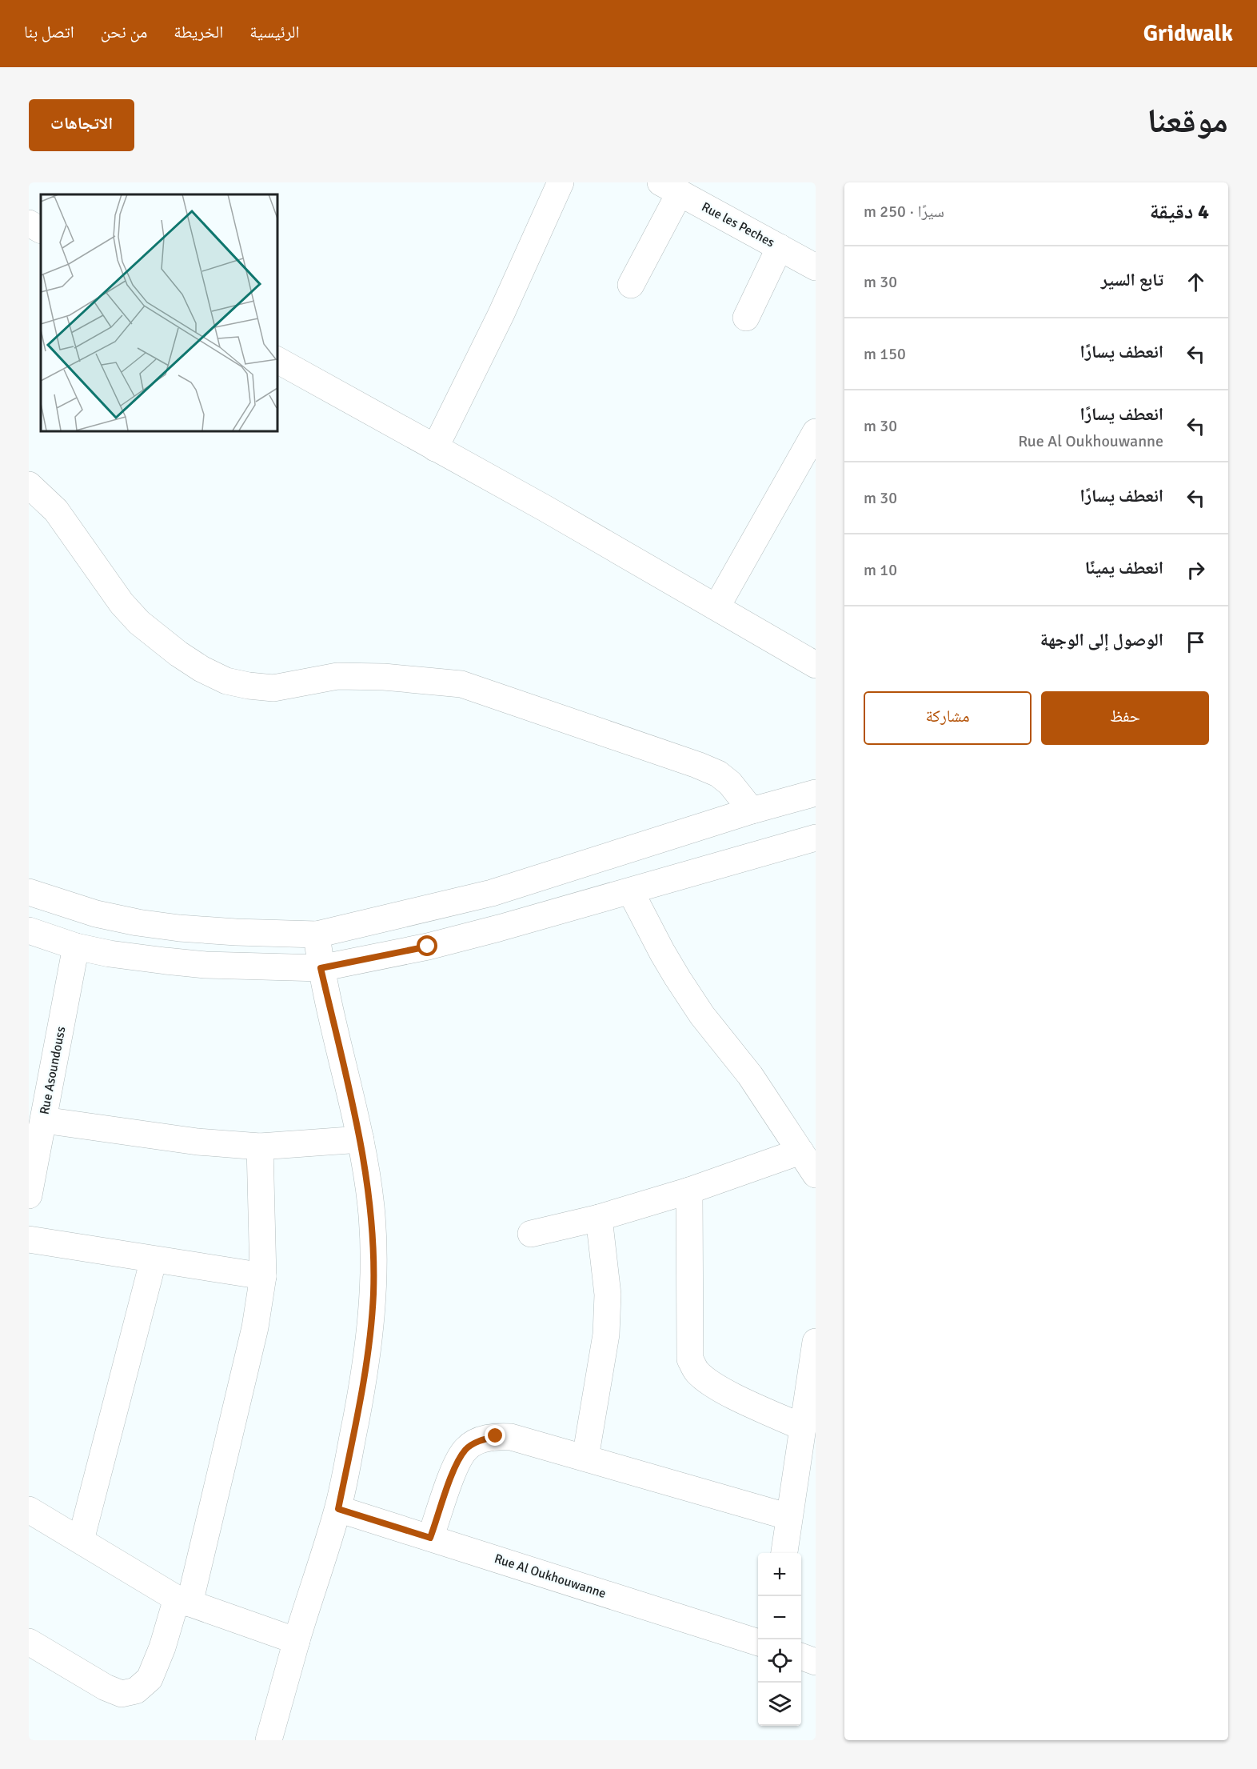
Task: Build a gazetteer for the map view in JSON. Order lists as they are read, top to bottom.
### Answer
{
  "streets": {
    "street": ["Rue les Peches", "Rue Asoundouss", "Rue Al Oukhouwanne"]
  },
  "page": {
    "header": "Gridwalk",
    "nav": [
      "الرئيسية",
      "الخريطة",
      "من نحن",
      "اتصل بنا"
    ],
    "title": "موقعنا",
    "buttons": [
      "الاتجاهات",
      ["حفظ", "مشاركة"]
    ],
    "heading": ["4 دقيقة", "سيرًا · 250 m"],
    "list": [
      ["تابع السير", "30 m"],
      ["انعطف يسارًا", "150 m"],
      ["انعطف يسارًا", "Rue Al Oukhouwanne", "30 m"],
      ["انعطف يسارًا", "30 m"],
      ["انعطف يمينًا", "10 m"],
      "الوصول إلى الوجهة"
    ],
    "map_buttons": ["+", "−"]
  }
}
